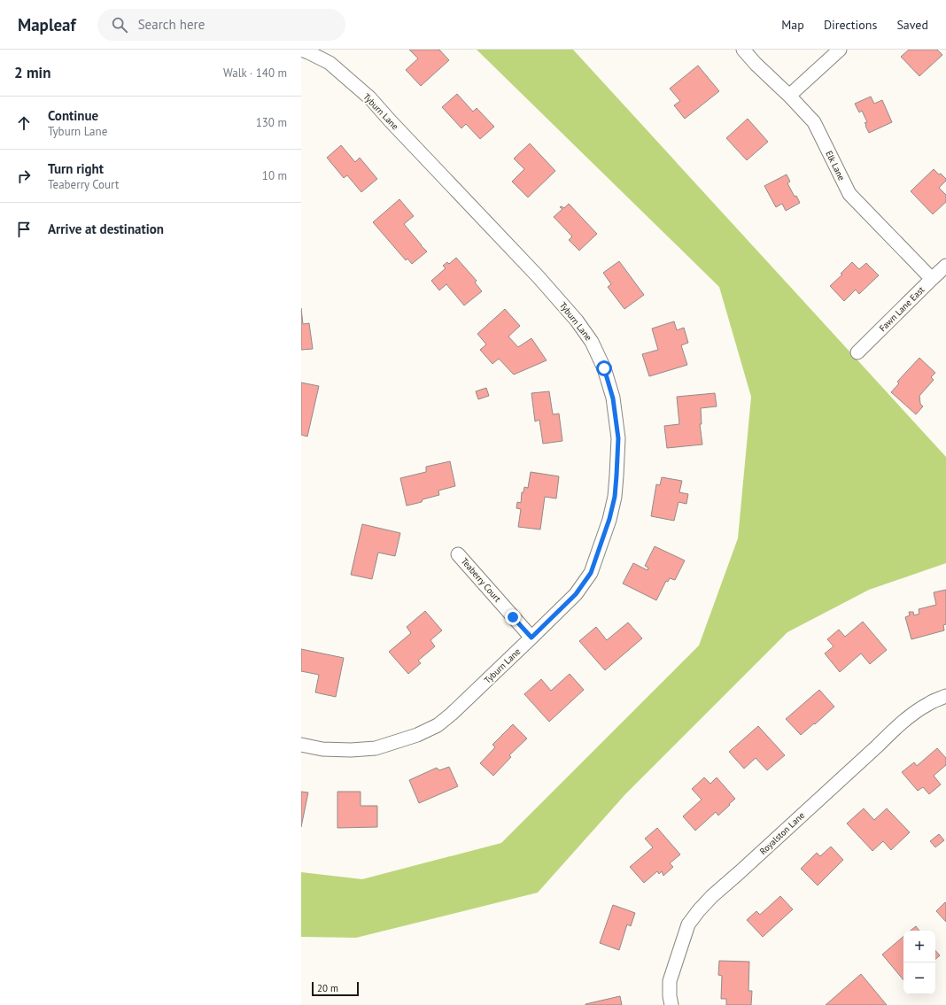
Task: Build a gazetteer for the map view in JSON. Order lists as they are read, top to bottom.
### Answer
{
  "streets": {
    "street": [
      "Tyburn Lane",
      "Elk Lane",
      "Fawn Lane East",
      "Teaberry Court",
      "Royalston Lane"
    ]
  },
  "crossings": [
    ["Tyburn Lane", "Teaberry Court"],
    ["Elk Lane", "Fawn Lane East"]
  ],
  "scale_bar": "20 m",
  "page": {
    "header": "Mapleaf",
    "search": "Search here",
    "nav": ["Map", "Directions", "Saved"],
    "heading": ["2 min", "Walk · 140 m"],
    "list": [
      ["Continue", "Tyburn Lane", "130 m"],
      ["Turn right", "Teaberry Court", "10 m"],
      "Arrive at destination"
    ],
    "map_buttons": ["+", "−"],
    "scale": "20 m"
  }
}
